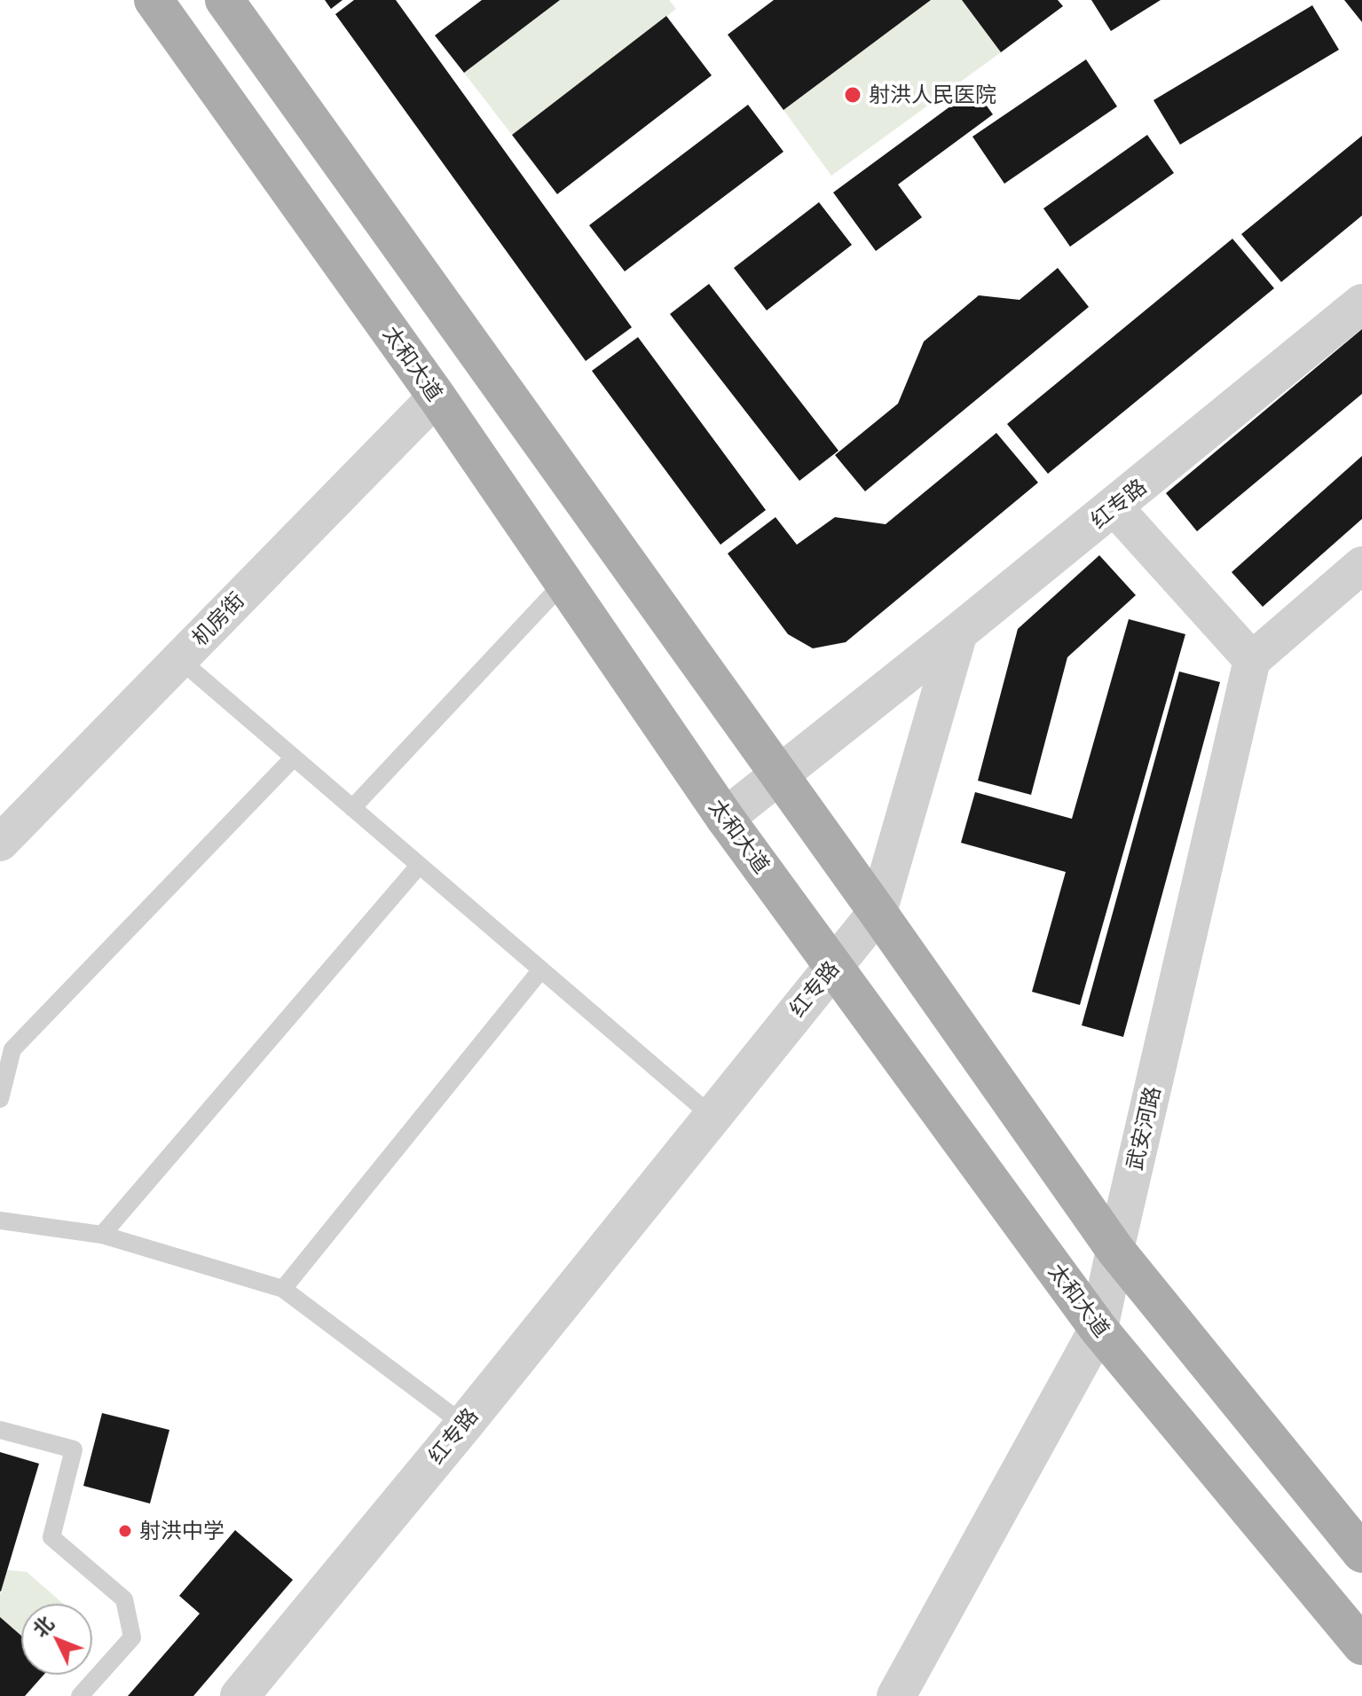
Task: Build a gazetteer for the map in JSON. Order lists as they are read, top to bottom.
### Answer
{
  "streets": {
    "main road": ["太和大道"],
    "street": ["红专路", "机房街", "武安河路"]
  },
  "crossings": [
    ["太和大道", "红专路"],
    ["太和大道", "机房街"],
    ["太和大道", "武安河路"]
  ],
  "places": ["射洪人民医院", "射洪中学"],
  "north": "top left"
}
